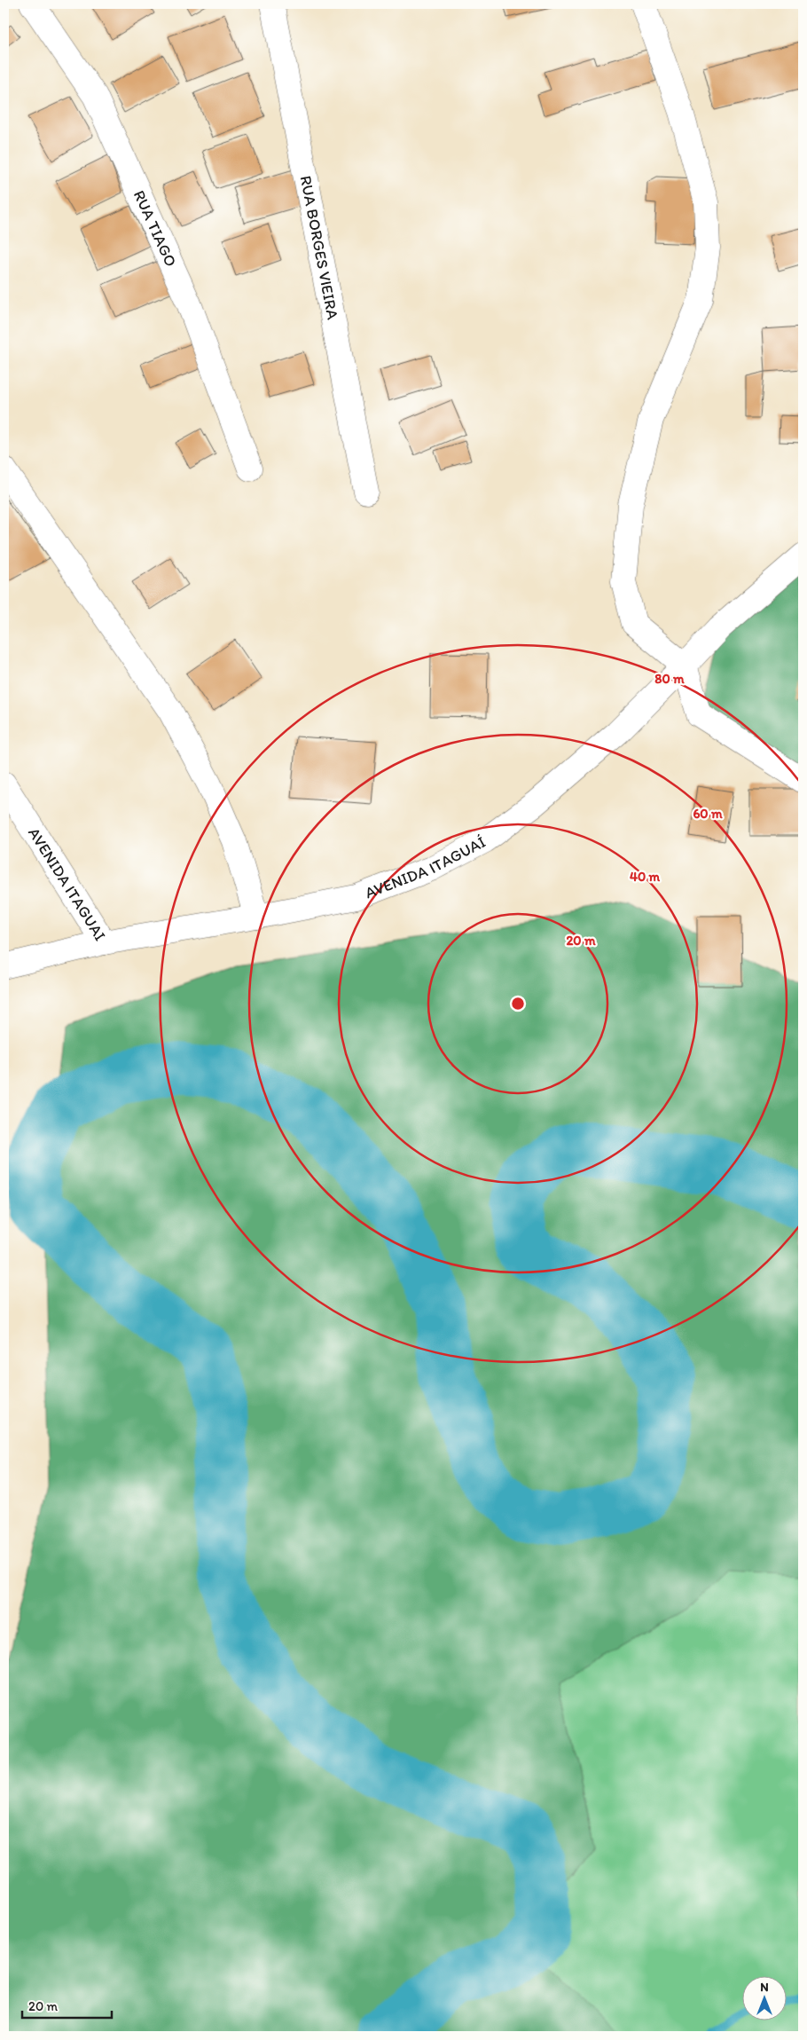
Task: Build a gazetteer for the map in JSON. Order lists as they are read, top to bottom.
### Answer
{
  "streets": {
    "street": [
      "RUA TIAGO",
      "RUA BORGES VIEIRA",
      "AVENIDA ITAGUAÍ",
      "AVENIDA ITAGUAI"
    ]
  },
  "crossings": [
    ["AVENIDA ITAGUAÍ", "AVENIDA ITAGUAI"]
  ],
  "scale_bar": "20 m",
  "north": "top",
  "rings": [
    "80 m",
    "60 m",
    "40 m",
    "20 m"
  ]
}
